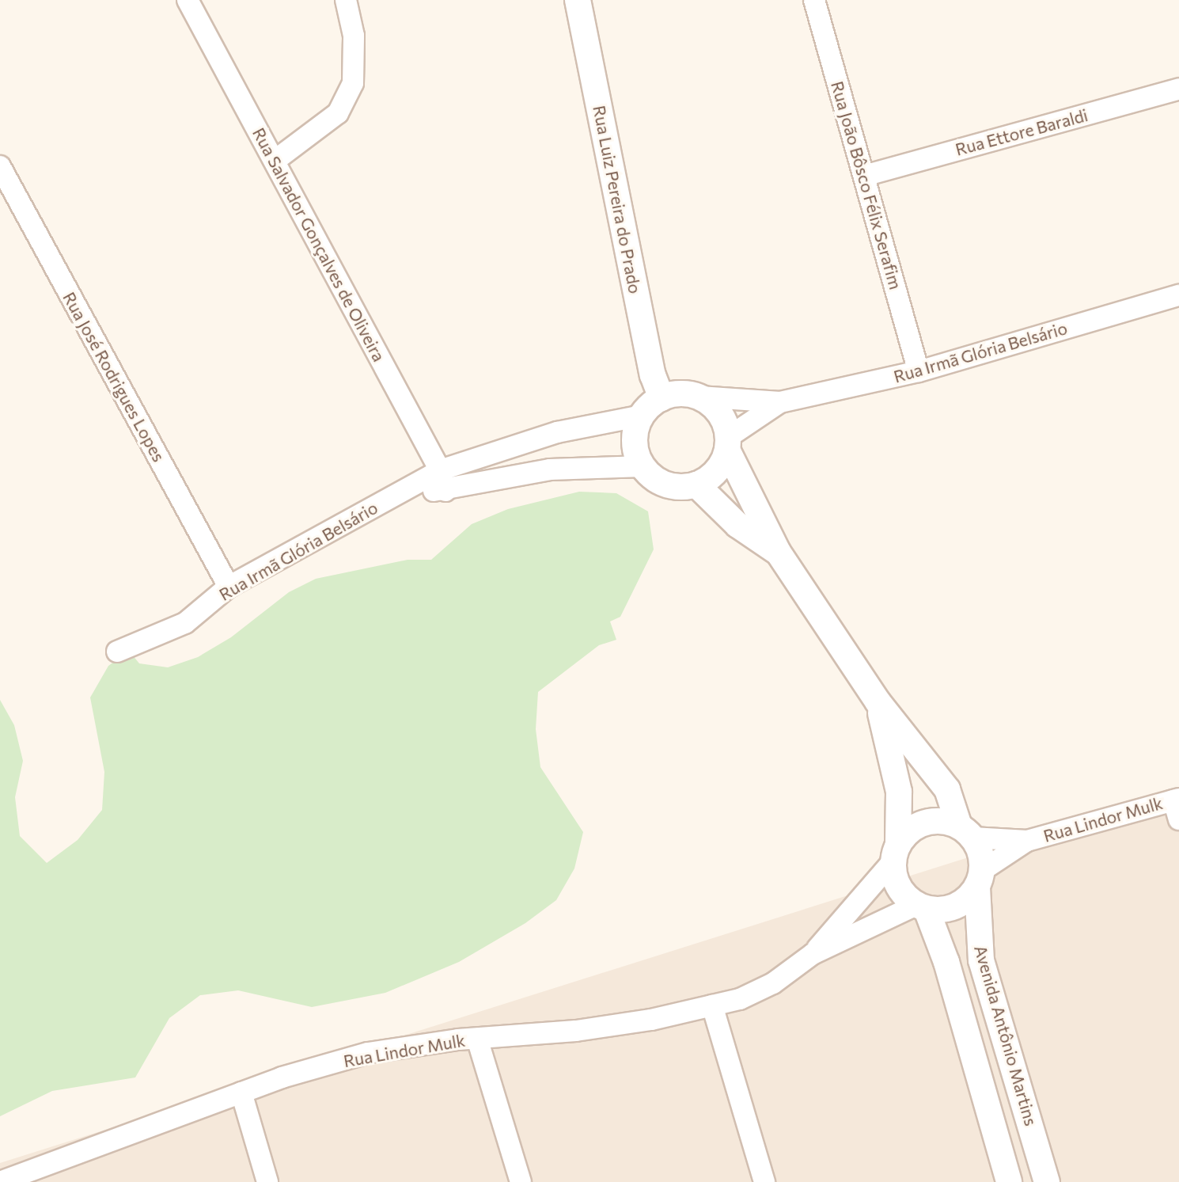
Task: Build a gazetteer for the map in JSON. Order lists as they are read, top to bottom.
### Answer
{
  "streets": {
    "street": [
      "Rua Ettore Baraldi",
      "Rua João Bôsco Félix Serafim",
      "Rua Luiz Pereira do Prado",
      "Rua Salvador Gonçalves de Oliveira",
      "Rua Irmã Glória Belsário",
      "Rua José Rodrigues Lopes",
      "Rua Lindor Mulk",
      "Avenida Antônio Martins"
    ]
  },
  "crossings": [
    ["Rua Ettore Baraldi", "Rua João Bôsco Félix Serafim"],
    ["Rua João Bôsco Félix Serafim", "Rua Irmã Glória Belsário"],
    ["Rua Luiz Pereira do Prado", "Rua Irmã Glória Belsário"],
    ["Rua Salvador Gonçalves de Oliveira", "Rua Irmã Glória Belsário"],
    ["Rua Irmã Glória Belsário", "Rua José Rodrigues Lopes"],
    ["Rua Lindor Mulk", "Avenida Antônio Martins"]
  ]
}
